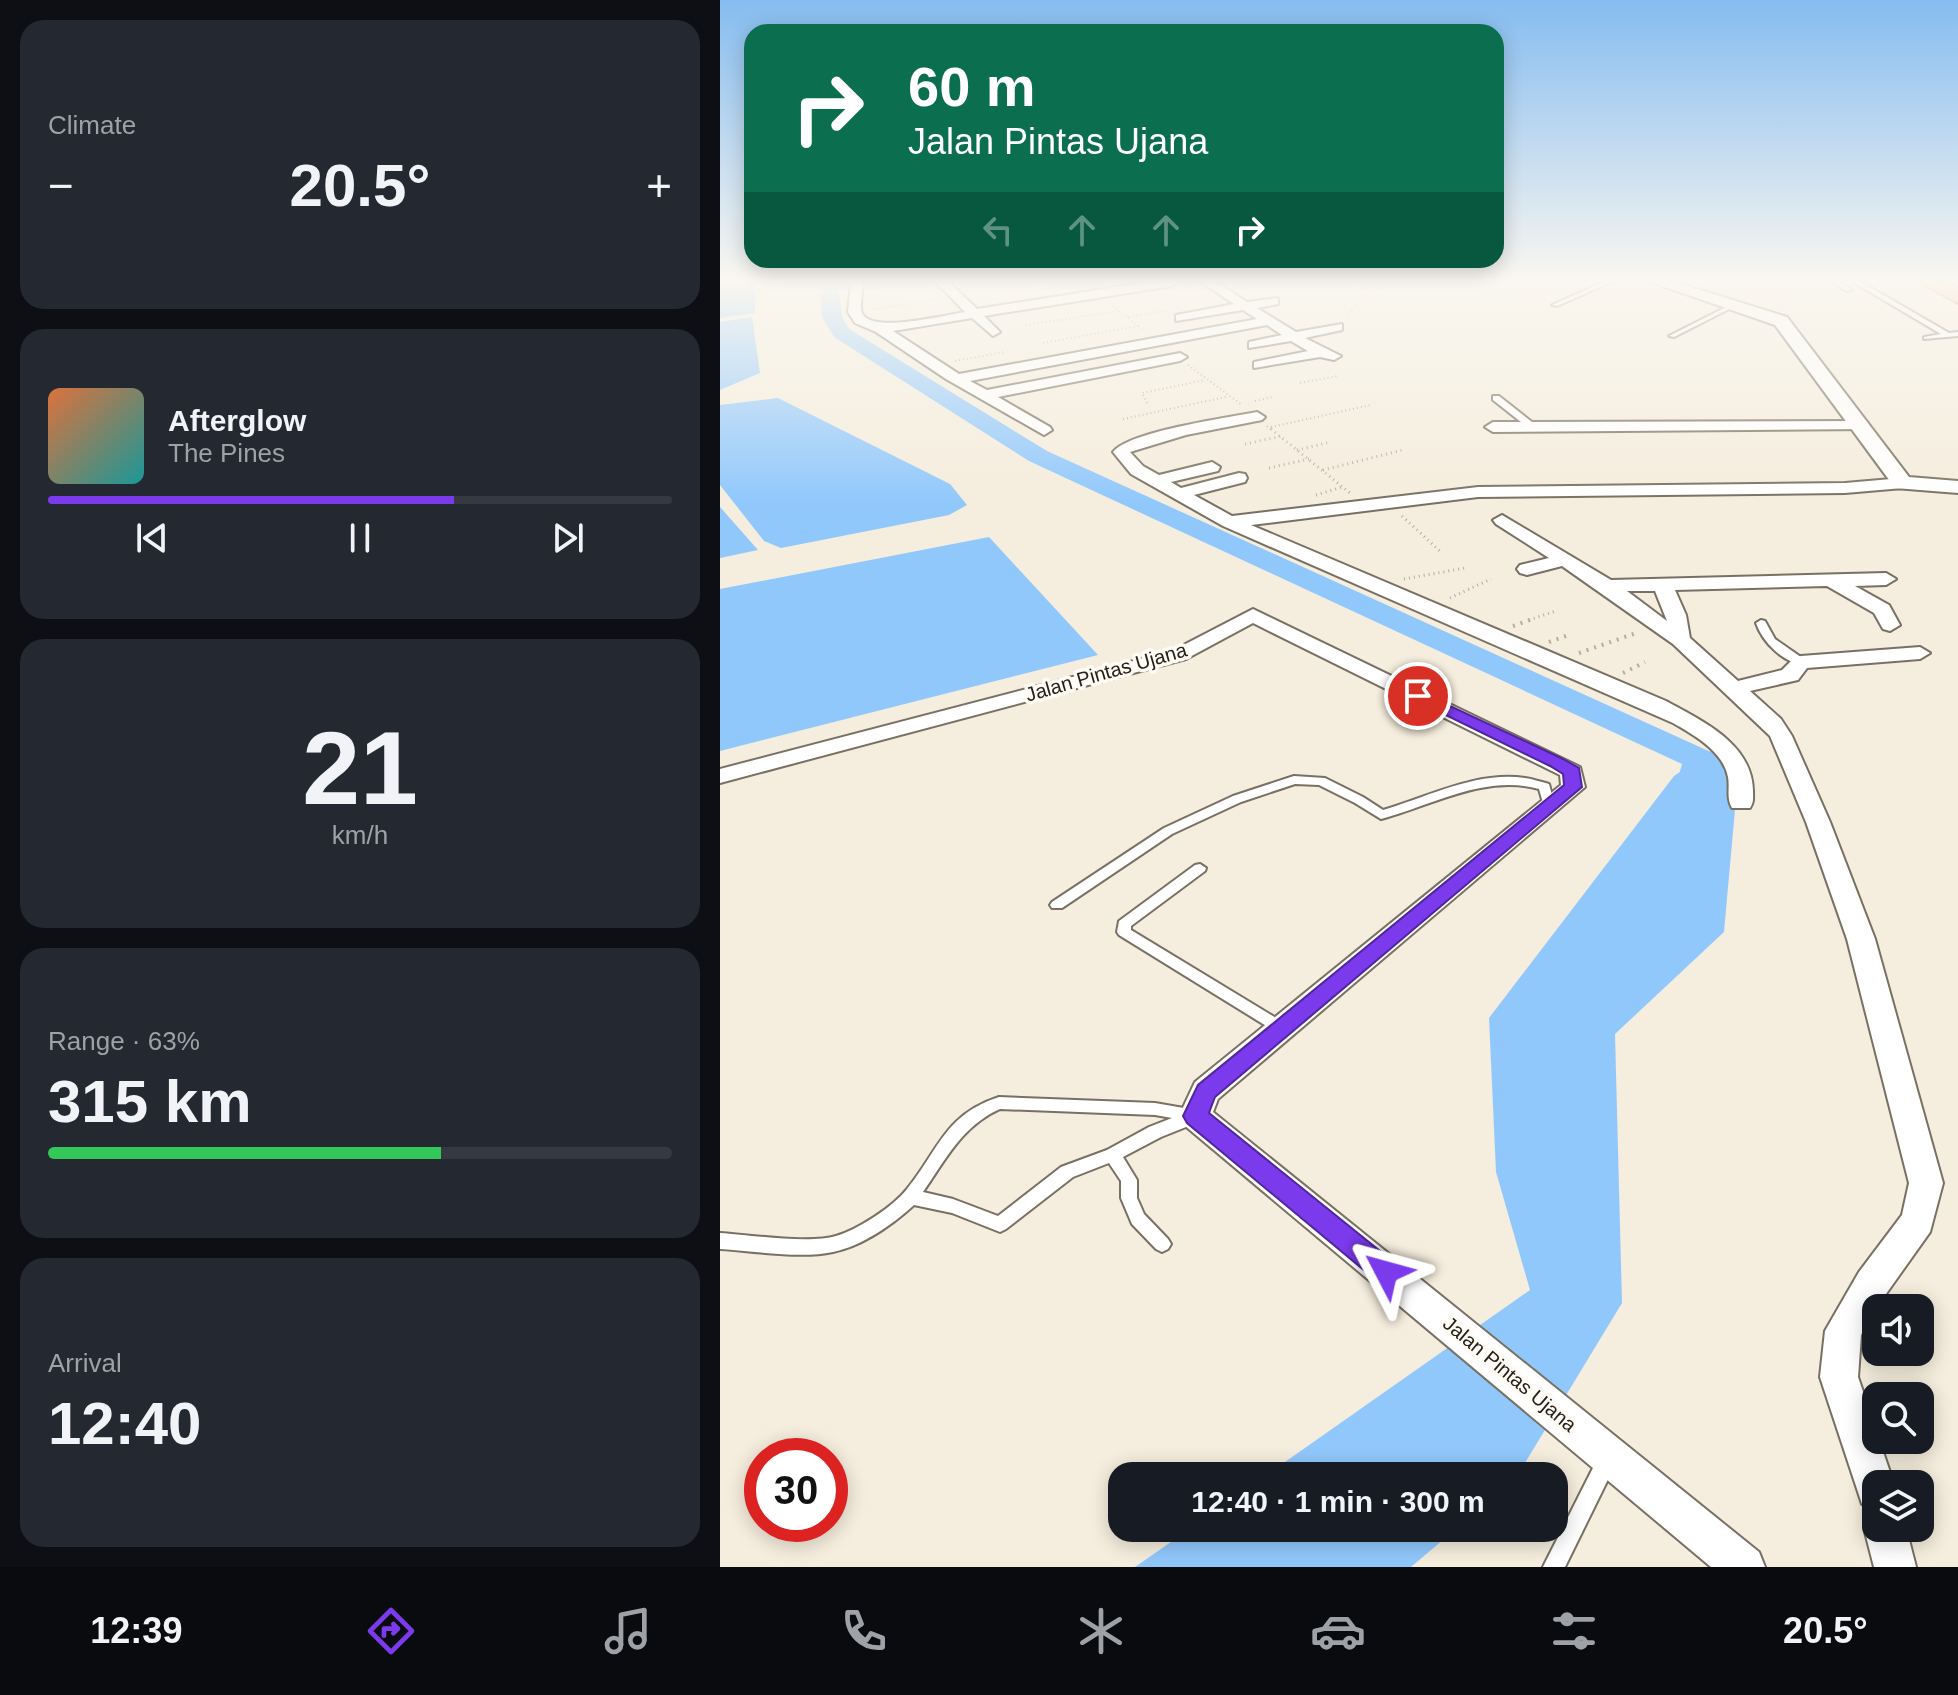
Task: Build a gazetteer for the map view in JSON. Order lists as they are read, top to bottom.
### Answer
{
  "streets": {
    "street": ["Jalan Pintas Ujana"]
  },
  "page": {
    "tile": [
      "Climate",
      ["21", "km/h"],
      ["Range · 63%", "315 km"],
      ["Arrival", "12:40"]
    ],
    "turn": ["60 m", "Jalan Pintas Ujana"],
    "heat": ["−", "20.5°", "+"],
    "song": ["Afterglow", "The Pines"],
    "limit": "30",
    "trip": "12:40 · 1 min · 300 m",
    "tabs": ["12:39", "20.5°"]
  }
}
